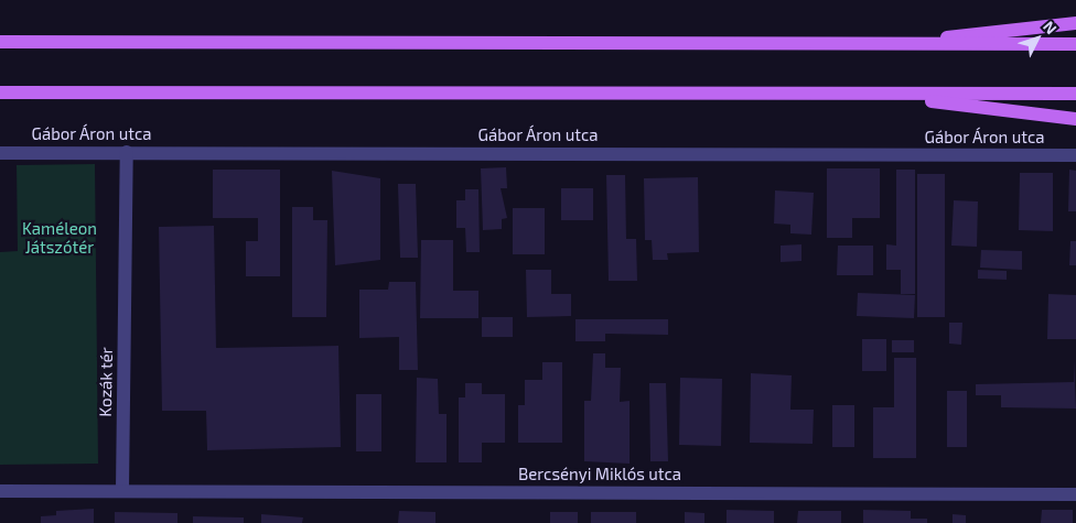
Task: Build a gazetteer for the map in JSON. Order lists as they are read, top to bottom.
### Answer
{
  "streets": {
    "street": ["Gábor Áron utca", "Kozák tér", "Bercsényi Miklós utca"]
  },
  "crossings": [
    ["Gábor Áron utca", "Kozák tér"],
    ["Kozák tér", "Bercsényi Miklós utca"]
  ],
  "parks": ["Kaméleon Játszótér"],
  "north": "top right"
}
